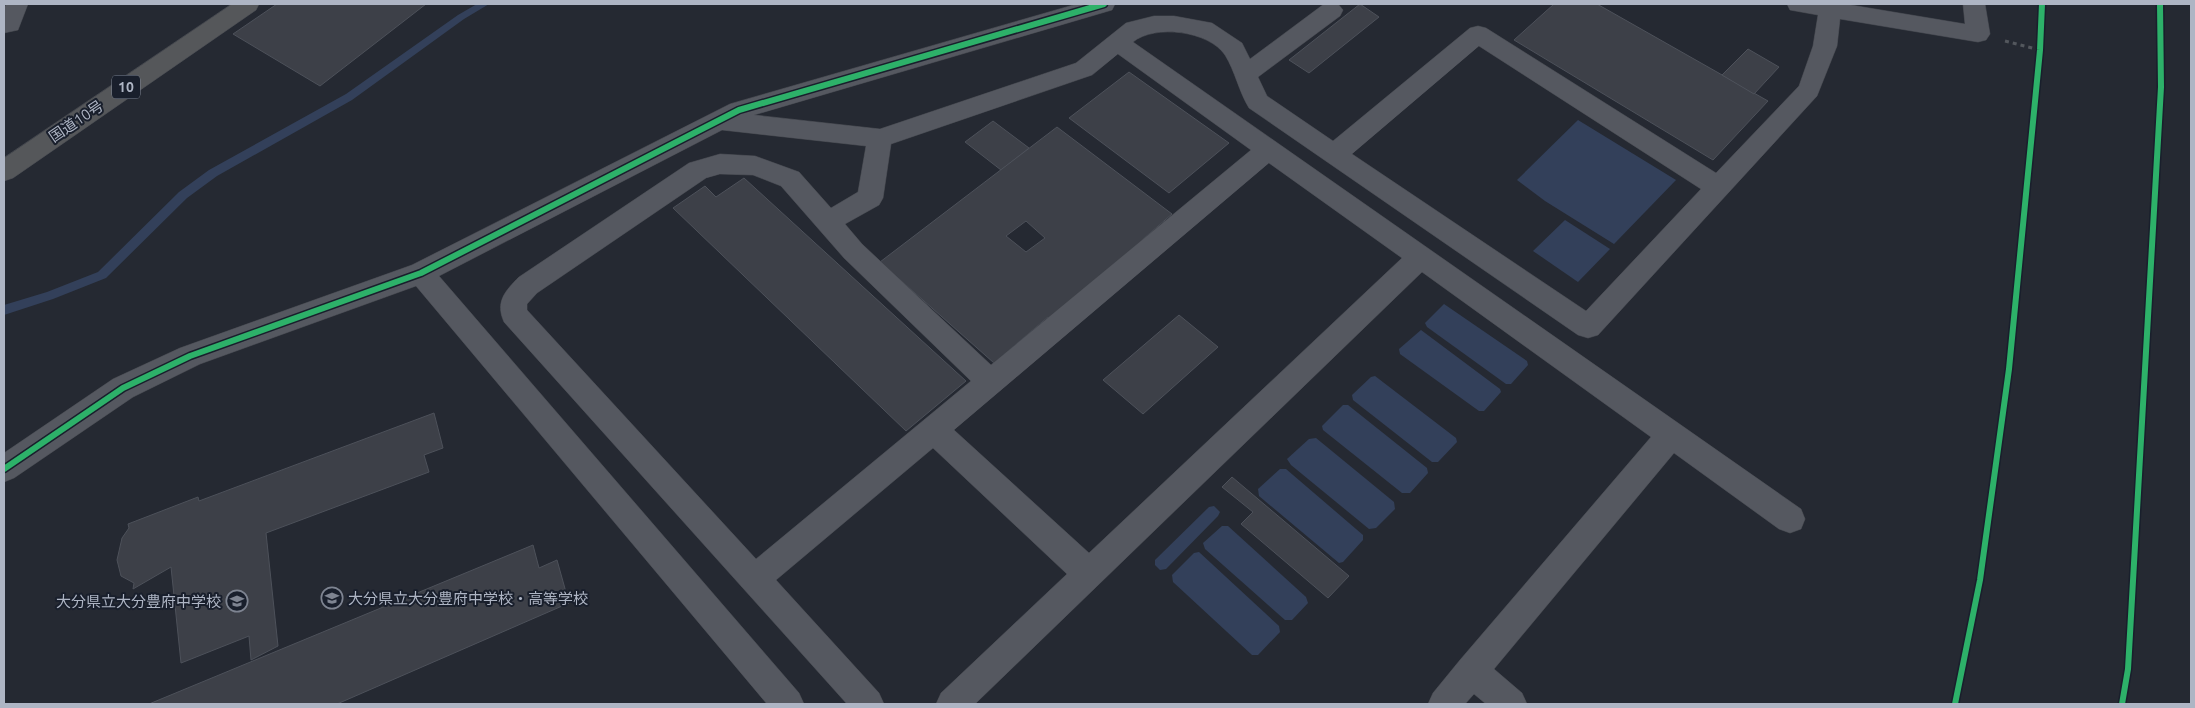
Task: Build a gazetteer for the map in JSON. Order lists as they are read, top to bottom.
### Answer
{
  "streets": {
    "highway": ["10", "国道10号"]
  },
  "places": {
    "school or university": ["大分県立大分豊府中学校・高等学校", "大分県立大分豊府中学校"]
  }
}
